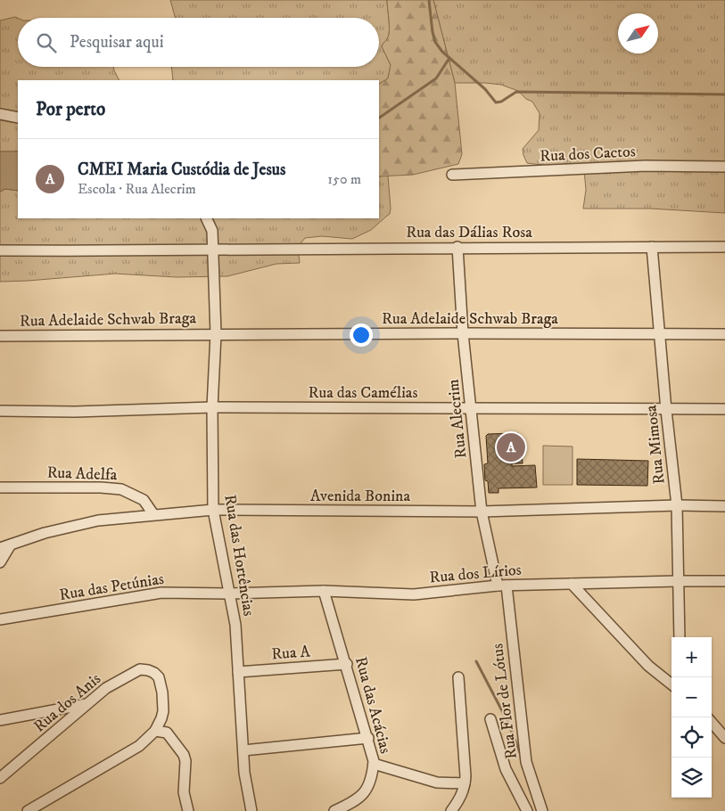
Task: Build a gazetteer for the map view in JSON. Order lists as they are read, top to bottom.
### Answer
{
  "streets": {
    "street": [
      "Rua dos Cactos",
      "Rua das Dálias Rosa",
      "Rua Adelaide Schwab Braga",
      "Rua das Camélias",
      "Rua Alecrim",
      "Rua Mimosa",
      "Rua Adelfa",
      "Avenida Bonina",
      "Rua das Hortências",
      "Rua dos Lírios",
      "Rua das Petúnias",
      "Rua A",
      "Rua Flor de Lótus",
      "Rua dos Anis",
      "Rua das Acácias"
    ]
  },
  "crossings": [
    ["Rua das Dálias Rosa", "Rua Alecrim"],
    ["Rua das Dálias Rosa", "Rua Mimosa"],
    ["Rua das Dálias Rosa", "Rua das Hortências"],
    ["Rua Adelaide Schwab Braga", "Rua Alecrim"],
    ["Rua Adelaide Schwab Braga", "Rua Mimosa"],
    ["Rua Adelaide Schwab Braga", "Rua das Hortências"],
    ["Rua das Camélias", "Rua Alecrim"],
    ["Rua das Camélias", "Rua Mimosa"],
    ["Rua das Camélias", "Rua das Hortências"],
    ["Rua Alecrim", "Avenida Bonina"],
    ["Rua Alecrim", "Rua dos Lírios"],
    ["Rua Alecrim", "Rua Flor de Lótus"],
    ["Rua Mimosa", "Avenida Bonina"],
    ["Rua Mimosa", "Rua dos Lírios"],
    ["Rua Adelfa", "Avenida Bonina"],
    ["Avenida Bonina", "Rua das Hortências"],
    ["Rua das Hortências", "Rua dos Lírios"],
    ["Rua das Hortências", "Rua das Petúnias"],
    ["Rua das Hortências", "Rua A"],
    ["Rua dos Lírios", "Rua das Petúnias"],
    ["Rua dos Lírios", "Rua Flor de Lótus"],
    ["Rua dos Lírios", "Rua das Acácias"],
    ["Rua A", "Rua das Acácias"]
  ],
  "north": "top right",
  "page": {
    "search": "Pesquisar aqui",
    "heading": "Por perto",
    "list": [
      {
        "mark": "A",
        "name": "CMEI Maria Custódia de Jesus",
        "note": "Escola · Rua Alecrim",
        "value": "150 m"
      }
    ],
    "pins": "A",
    "map_buttons": ["+", "−"]
  }
}
